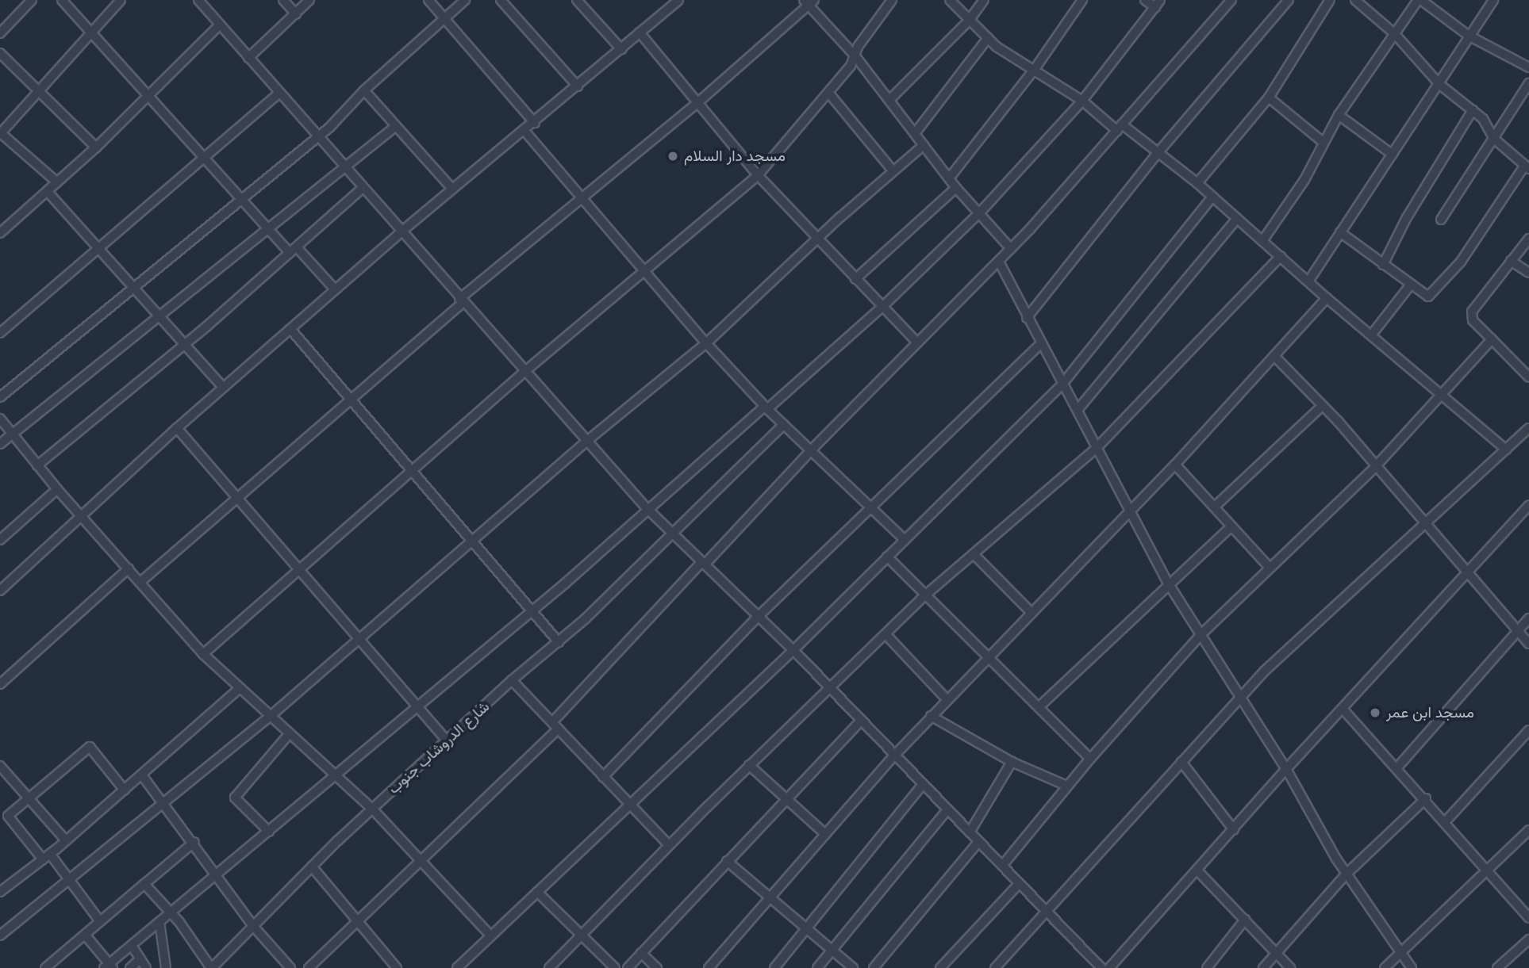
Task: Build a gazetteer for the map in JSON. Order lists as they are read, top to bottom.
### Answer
{
  "streets": {
    "street": ["شارع الدروشاب جنوب"]
  },
  "places": ["مسجد دار السلام", "مسجد ابن عمر"]
}
